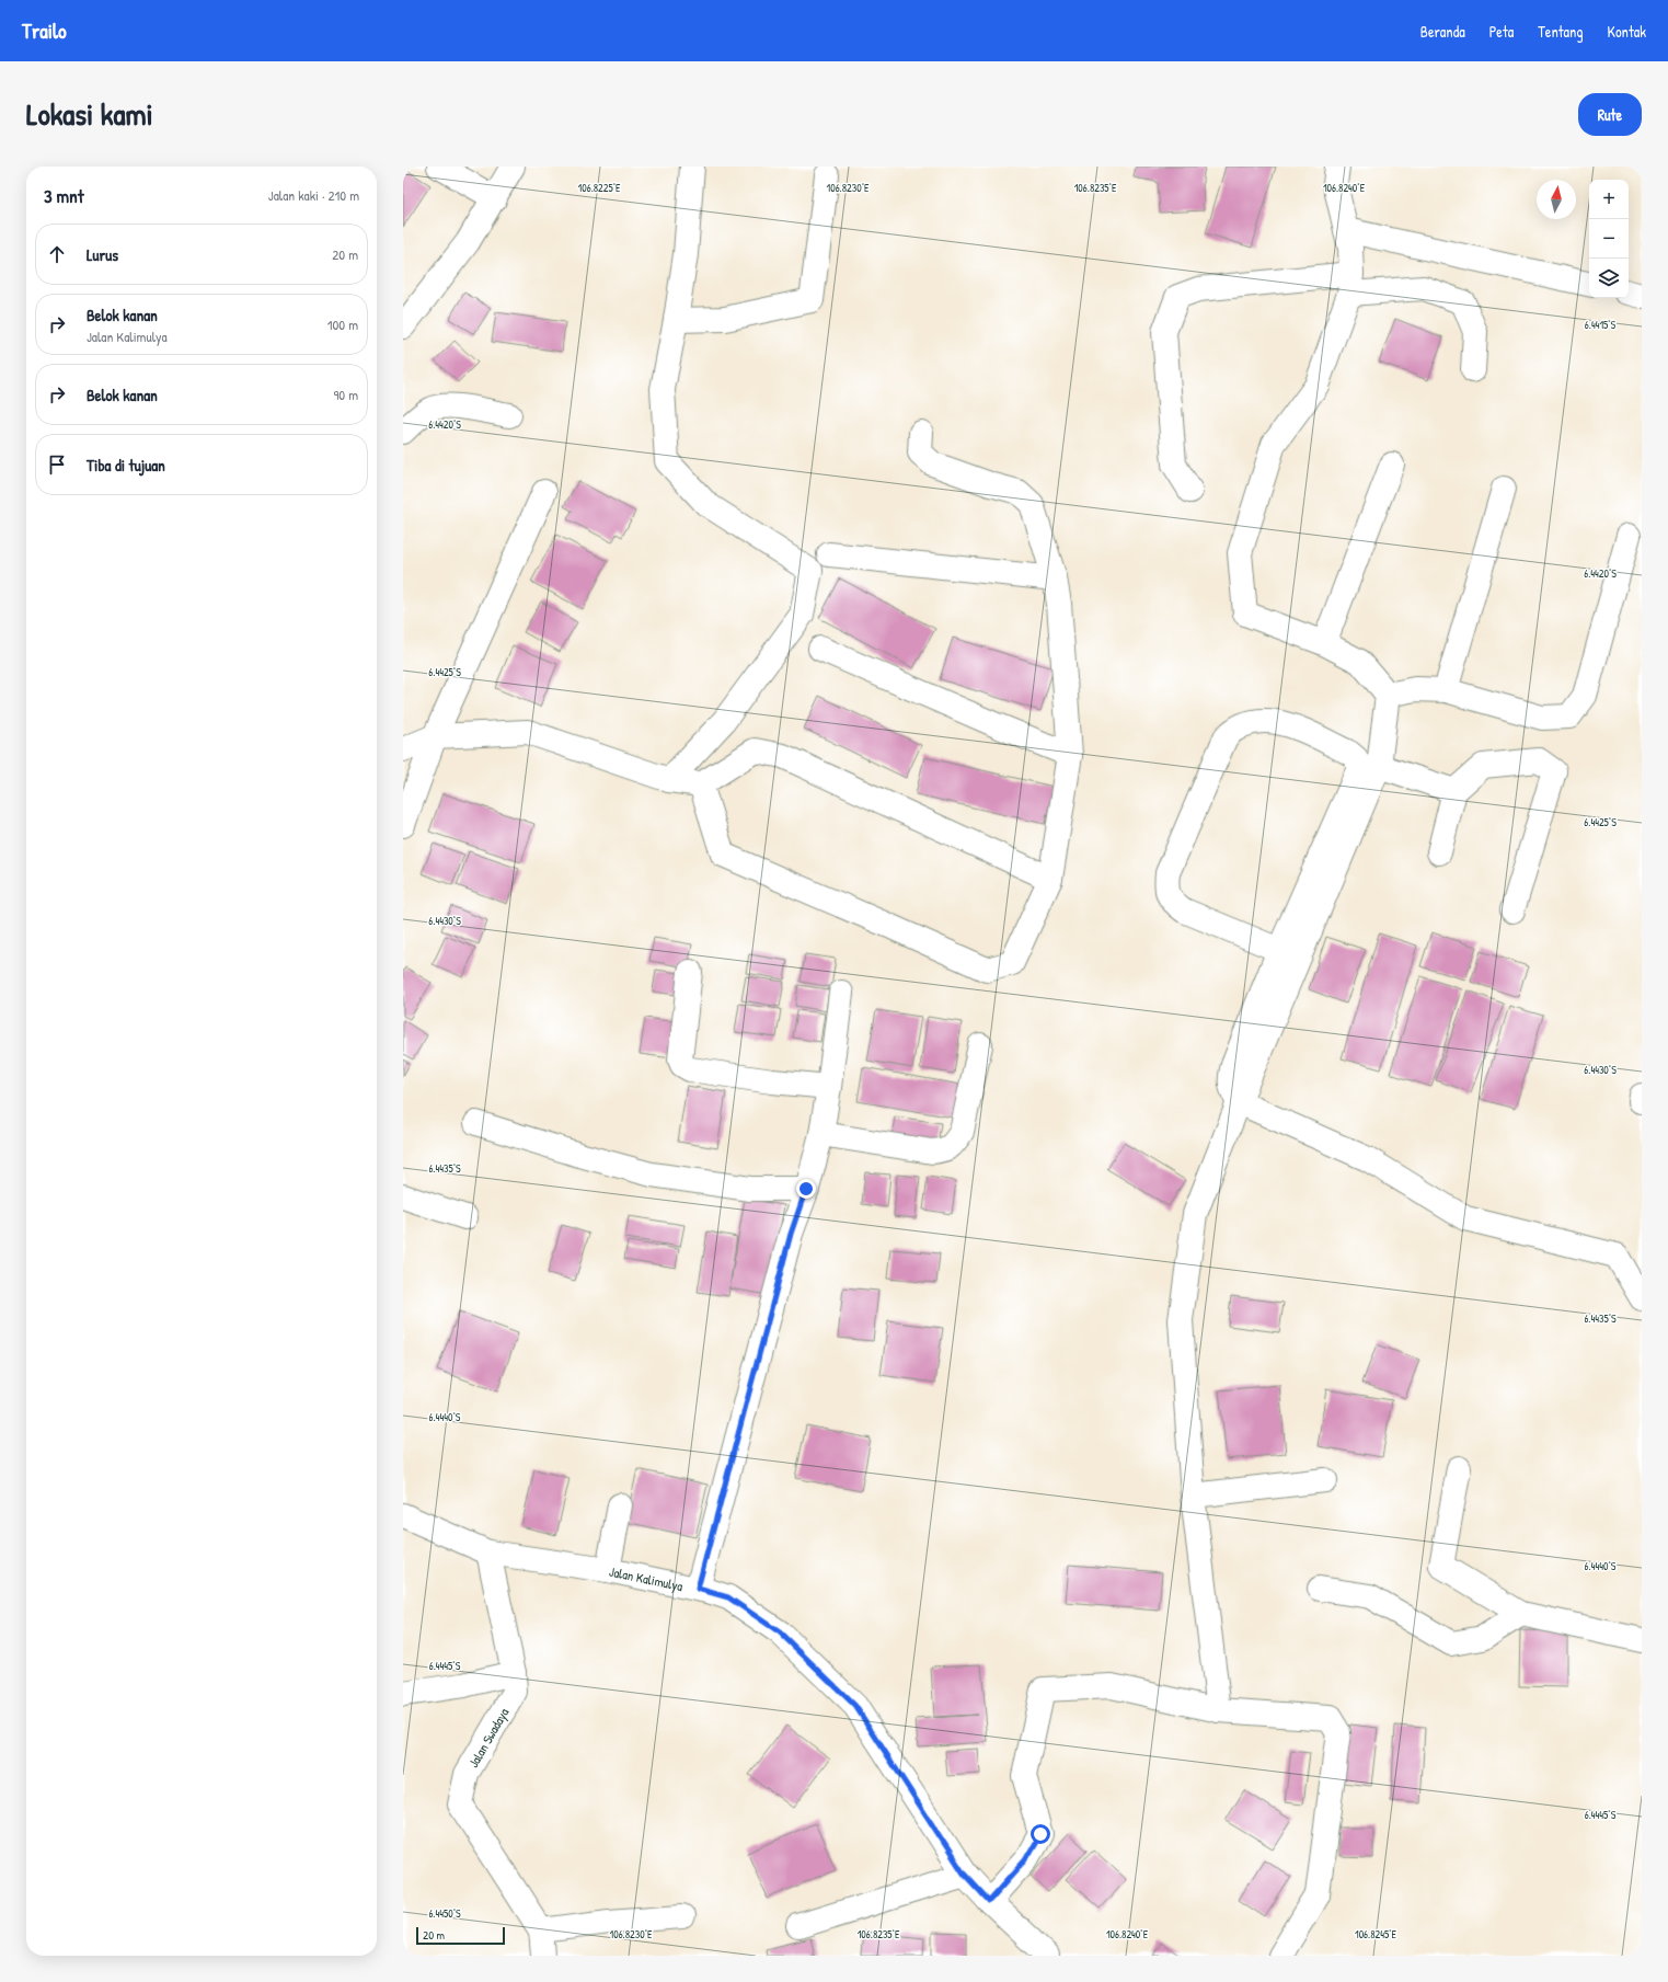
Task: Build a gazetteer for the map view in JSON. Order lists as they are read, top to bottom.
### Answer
{
  "streets": {
    "street": ["Jalan Kalimulya", "Jalan Swadaya"]
  },
  "crossings": [
    ["Jalan Kalimulya", "Jalan Swadaya"]
  ],
  "scale_bar": "20 m",
  "north": "top",
  "page": {
    "header": "Trailo",
    "nav": [
      "Beranda",
      "Peta",
      "Tentang",
      "Kontak"
    ],
    "title": "Lokasi kami",
    "buttons": "Rute",
    "heading": ["3 mnt", "Jalan kaki · 210 m"],
    "map_buttons": ["+", "−"],
    "list": [
      ["Lurus", "20 m"],
      ["Belok kanan", "Jalan Kalimulya", "100 m"],
      ["Belok kanan", "90 m"],
      "Tiba di tujuan"
    ],
    "scale": "20 m"
  },
  "coordinates": [
    "106.8225°E",
    "106.8230°E",
    "106.8235°E",
    "106.8240°E",
    "6.4415°S",
    "6.4420°S",
    "6.4425°S",
    "6.4430°S",
    "6.4435°S",
    "6.4440°S",
    "6.4445°S",
    "6.4450°S",
    "106.8245°E"
  ]
}
